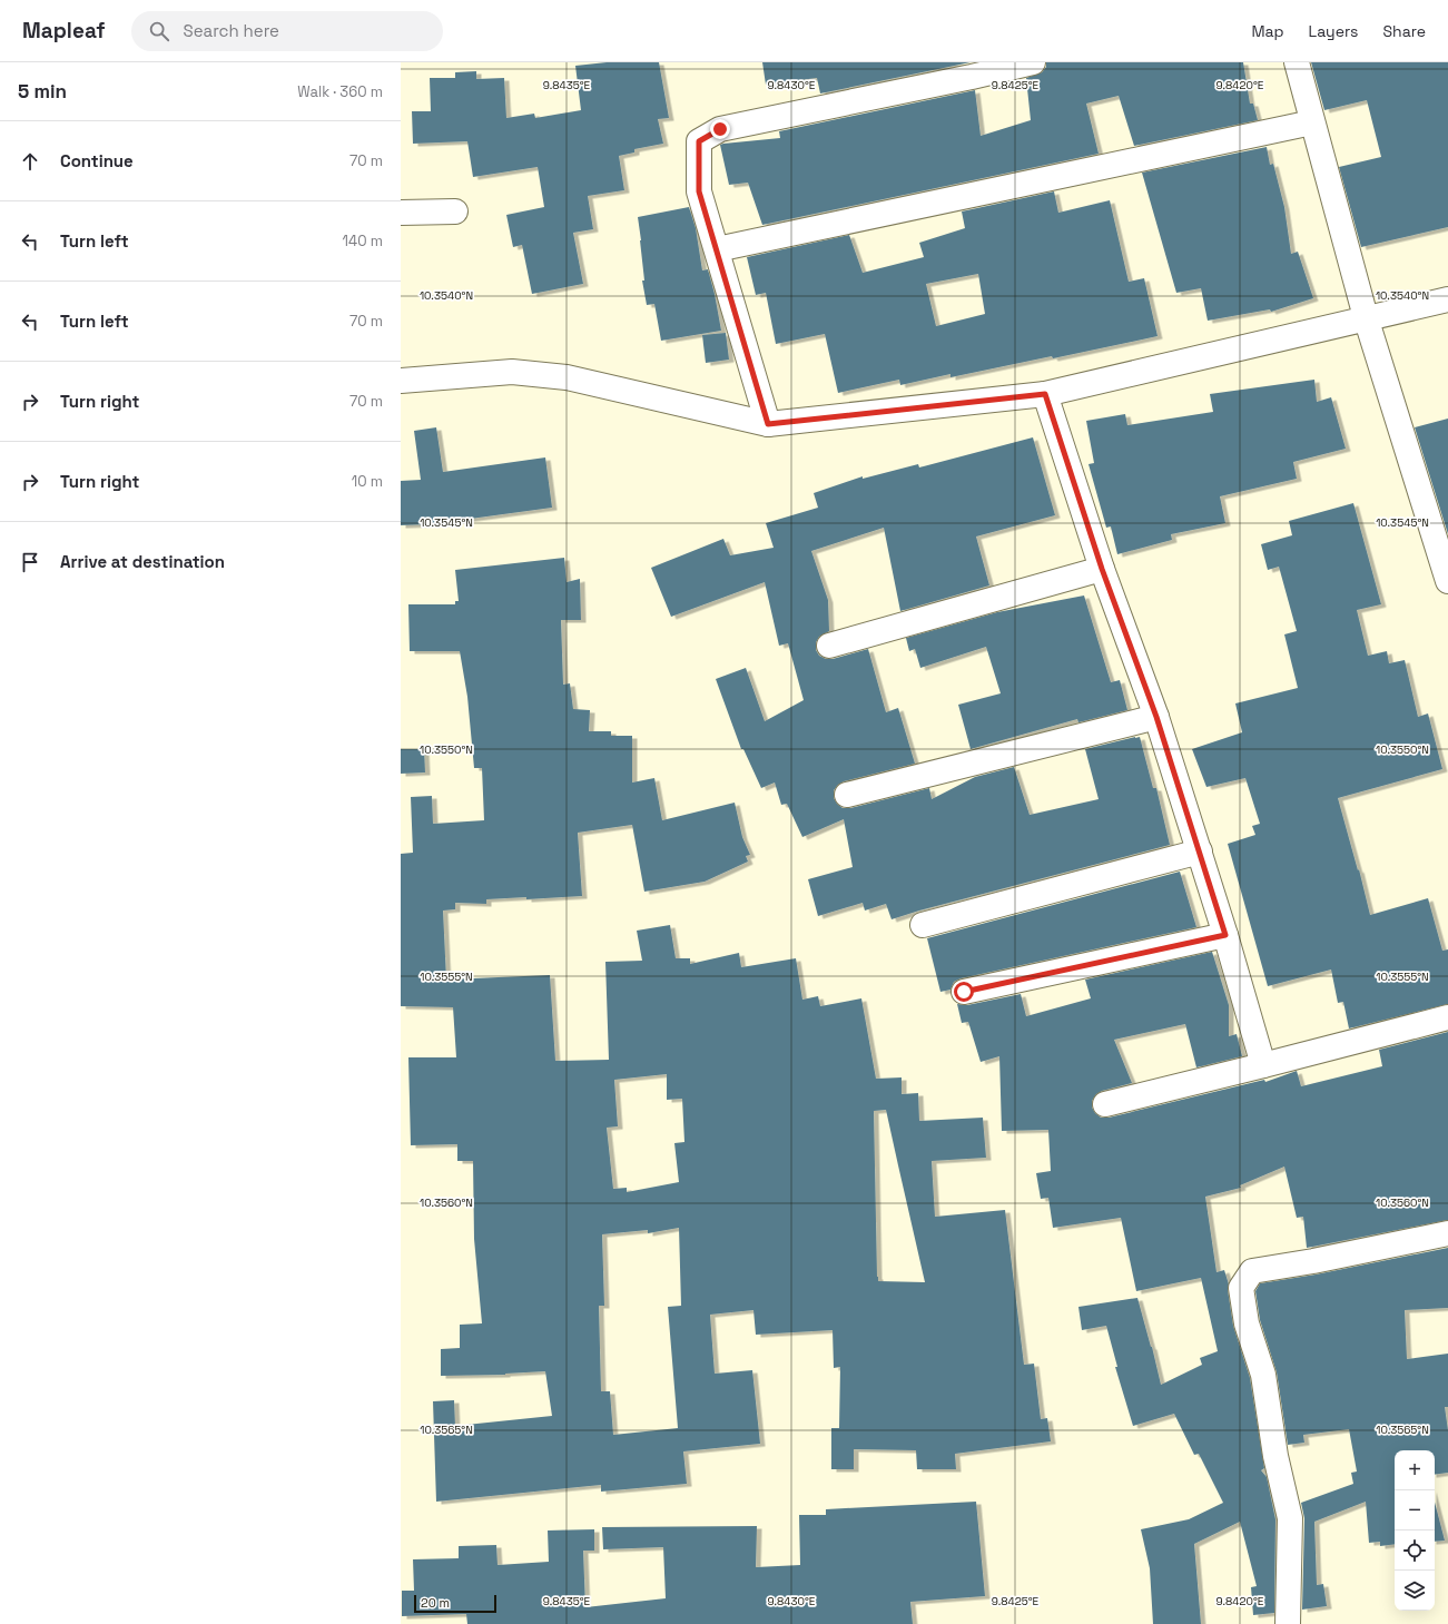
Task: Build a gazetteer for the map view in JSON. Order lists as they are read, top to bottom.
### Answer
{
  "scale_bar": "20 m",
  "page": {
    "header": "Mapleaf",
    "search": "Search here",
    "nav": ["Map", "Layers", "Share"],
    "heading": ["5 min", "Walk · 360 m"],
    "list": [
      ["Continue", "70 m"],
      ["Turn left", "140 m"],
      ["Turn left", "70 m"],
      ["Turn right", "70 m"],
      ["Turn right", "10 m"],
      "Arrive at destination"
    ],
    "map_buttons": ["+", "−"],
    "scale": "20 m"
  },
  "coordinates": [
    "9.8435°E",
    "9.8430°E",
    "9.8425°E",
    "9.8420°E",
    "10.3540°N",
    "10.3545°N",
    "10.3550°N",
    "10.3555°N",
    "10.3560°N",
    "10.3565°N"
  ]
}
